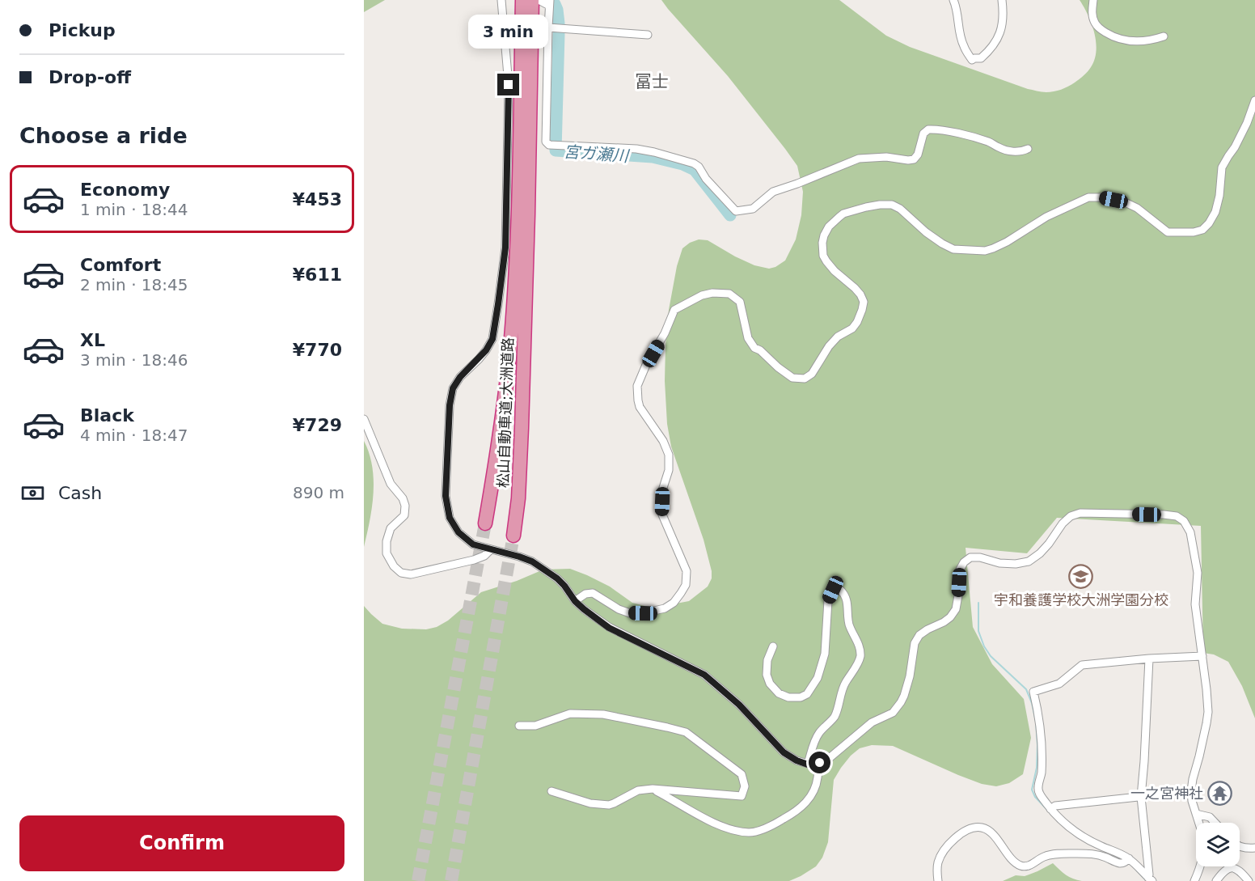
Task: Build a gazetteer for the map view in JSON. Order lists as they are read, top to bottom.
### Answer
{
  "streets": {
    "highway": ["松山自動車道;大洲道路"]
  },
  "districts": ["冨士"],
  "water": ["宮ガ瀬川"],
  "places": {
    "school or university": ["宇和養護学校大洲学園分校"],
    "temple": ["一之宮神社"]
  },
  "page": {
    "banner": ["Pickup", "Drop-off"],
    "bubble": "3 min",
    "heading": "Choose a ride",
    "list": [
      {
        "name": "Economy",
        "note": "1 min · 18:44",
        "value": "¥453"
      },
      {
        "name": "Comfort",
        "note": "2 min · 18:45",
        "value": "¥611"
      },
      {
        "name": "XL",
        "note": "3 min · 18:46",
        "value": "¥770"
      },
      {
        "name": "Black",
        "note": "4 min · 18:47",
        "value": "¥729"
      }
    ],
    "pay": ["Cash", "890 m"],
    "buttons": "Confirm"
  }
}
